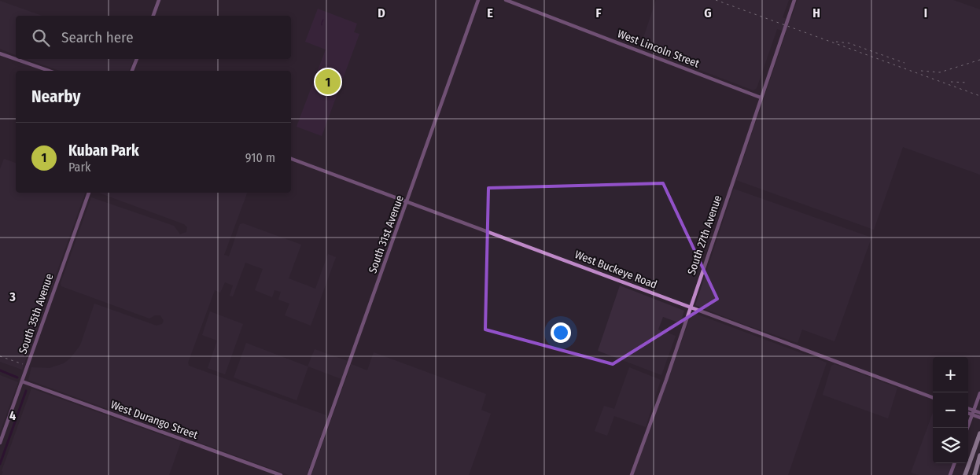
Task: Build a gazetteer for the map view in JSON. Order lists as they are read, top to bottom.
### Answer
{
  "streets": {
    "main road": [
      "West Lincoln Street",
      "South 31st Avenue",
      "South 27th Avenue",
      "West Buckeye Road",
      "South 35th Avenue",
      "West Durango Street"
    ]
  },
  "crossings": [
    ["West Lincoln Street", "South 27th Avenue"],
    ["South 31st Avenue", "West Buckeye Road"],
    ["South 27th Avenue", "West Buckeye Road"],
    ["South 35th Avenue", "West Durango Street"]
  ],
  "page": {
    "search": "Search here",
    "pins": "1",
    "heading": "Nearby",
    "list": [
      {
        "mark": "1",
        "name": "Kuban Park",
        "note": "Park",
        "value": "910 m"
      }
    ],
    "map_buttons": ["+", "−"]
  },
  "grid": {
    "columns": [
      "D",
      "E",
      "F",
      "G",
      "H",
      "I"
    ],
    "rows": ["3", "4"]
  }
}
